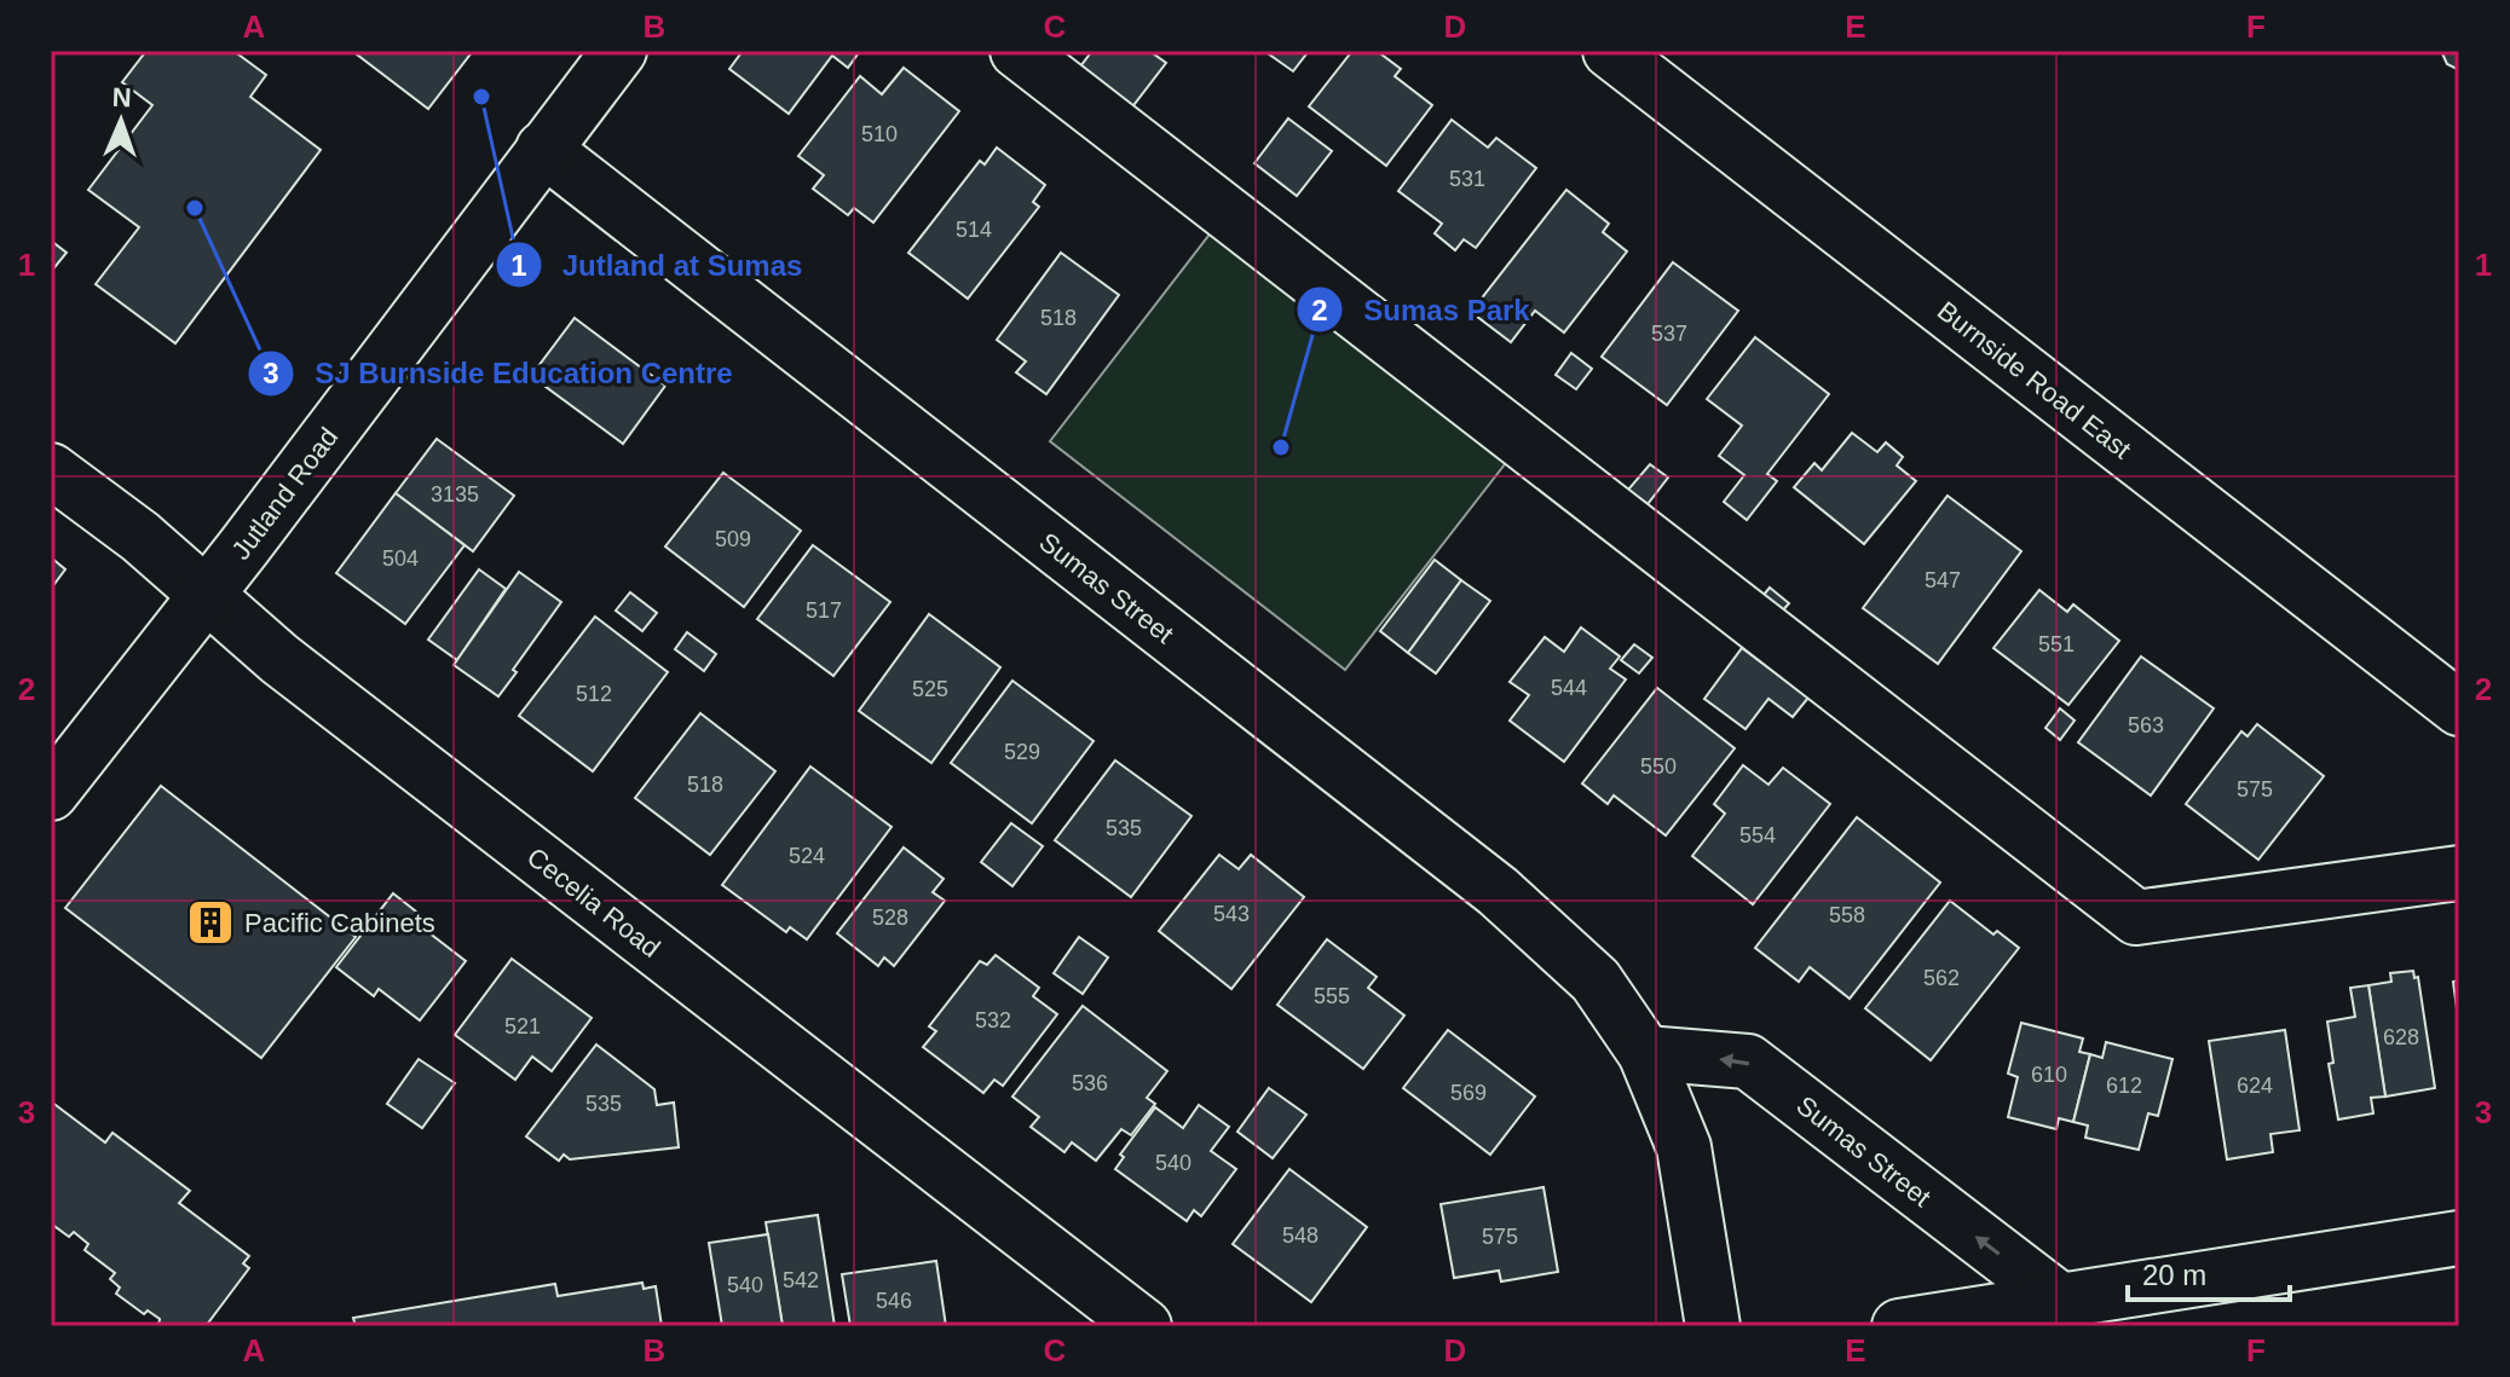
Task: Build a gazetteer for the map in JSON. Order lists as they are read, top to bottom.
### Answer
{
  "streets": {
    "street": [
      "Burnside Road East",
      "Jutland Road",
      "Sumas Street",
      "Cecelia Road"
    ]
  },
  "crossings": [
    ["Jutland Road", "Sumas Street"],
    ["Jutland Road", "Cecelia Road"]
  ],
  "places": {
    "other": ["Jutland at Sumas", "SJ Burnside Education Centre", "Sumas Park"],
    "building": ["Pacific Cabinets"]
  },
  "house_numbers": [
    "510",
    "531",
    "514",
    "518",
    "537",
    "3135",
    "509",
    "504",
    "547",
    "517",
    "551",
    "544",
    "525",
    "512",
    "563",
    "529",
    "550",
    "518",
    "575",
    "535",
    "554",
    "524",
    "543",
    "558",
    "528",
    "562",
    "555",
    "532",
    "521",
    "628",
    "610",
    "536",
    "612",
    "624",
    "569",
    "535",
    "540",
    "548",
    "575",
    "542",
    "540",
    "546"
  ],
  "scale_bar": "20 m",
  "north": "top",
  "grid": {
    "columns": [
      "A",
      "B",
      "C",
      "D",
      "E",
      "F"
    ],
    "rows": ["1", "2", "3"]
  }
}
